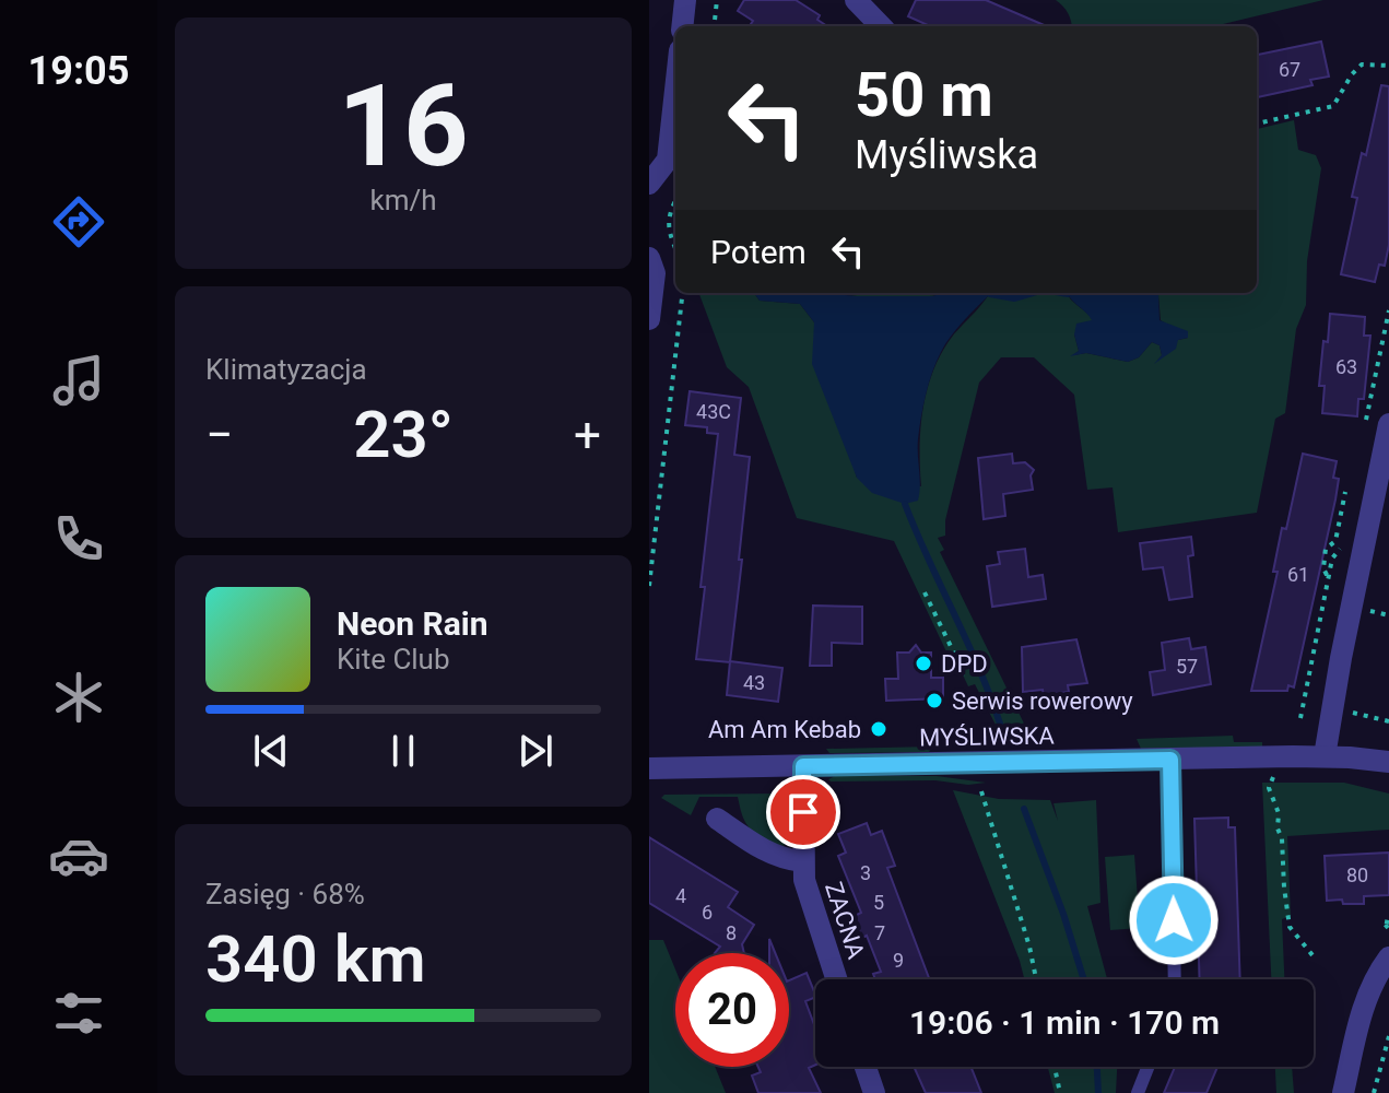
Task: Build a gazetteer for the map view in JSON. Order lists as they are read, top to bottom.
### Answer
{
  "streets": {
    "street": ["MYŚLIWSKA", "ZACNA"]
  },
  "crossings": [
    ["MYŚLIWSKA", "ZACNA"]
  ],
  "places": ["DPD", "Serwis rowerowy", "Am Am Kebab"],
  "house_numbers": [
    "67",
    "63",
    "43C",
    "61",
    "57",
    "43",
    "3",
    "80",
    "4",
    "5",
    "6",
    "8",
    "7",
    "9"
  ],
  "page": {
    "tabs": "19:05",
    "tile": [
      ["16", "km/h"],
      "Klimatyzacja",
      ["Zasięg · 68%", "340 km"]
    ],
    "turn": ["50 m", "Myśliwska"],
    "then": "Potem",
    "heat": ["−", "23°", "+"],
    "song": ["Neon Rain", "Kite Club"],
    "limit": "20",
    "trip": "19:06 · 1 min · 170 m"
  }
}
